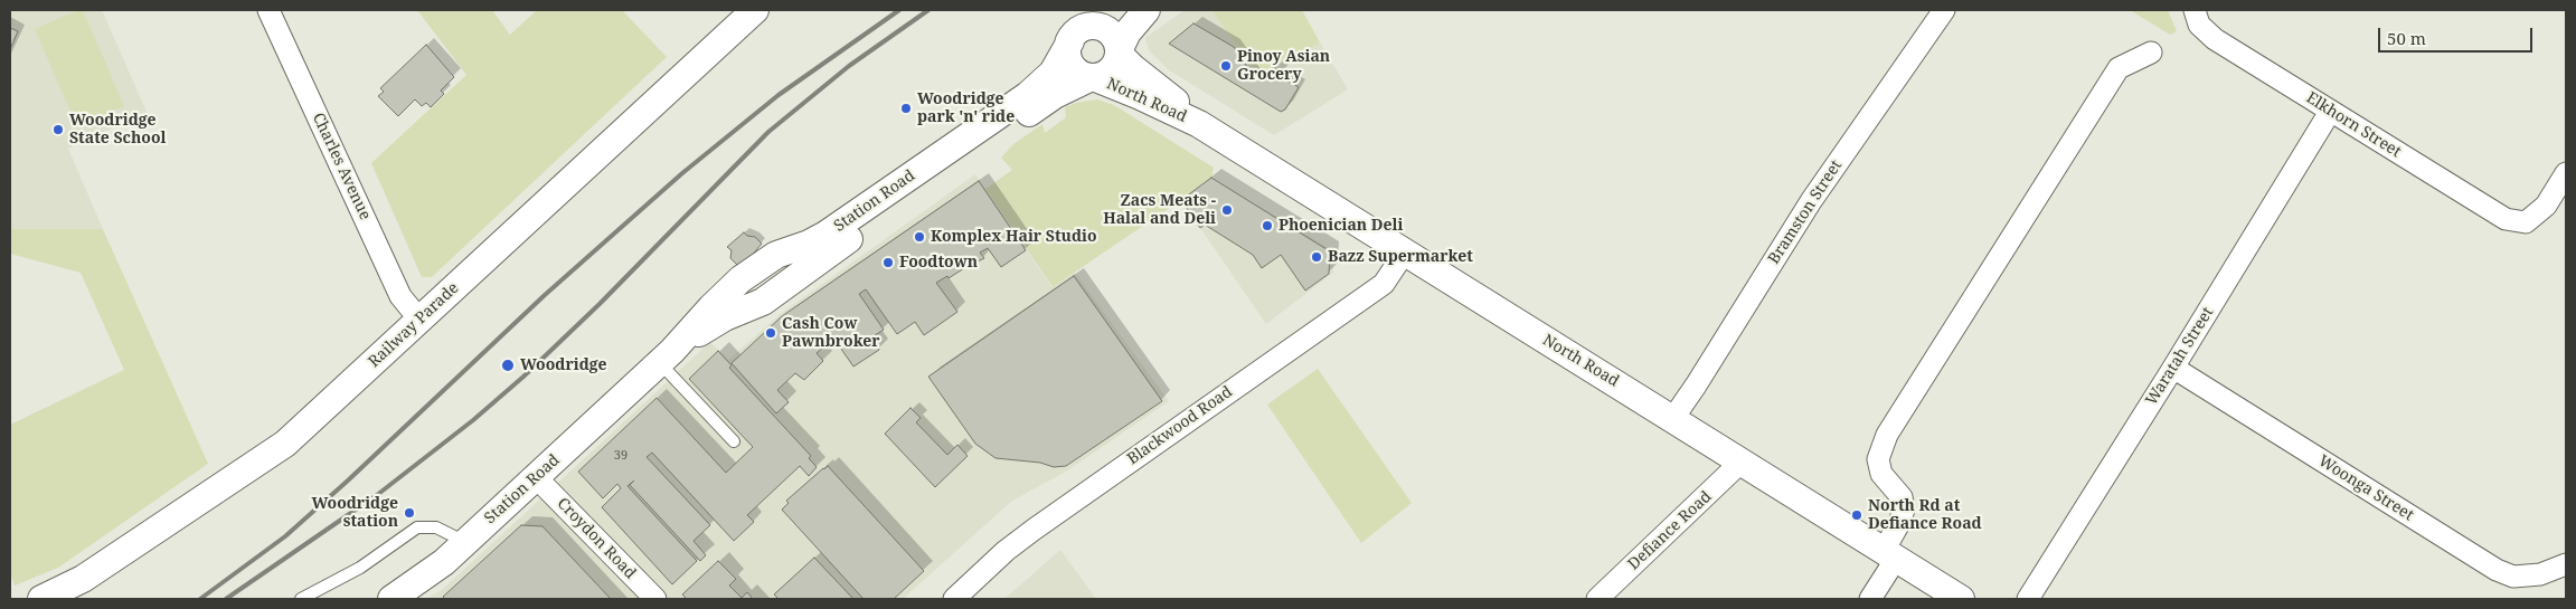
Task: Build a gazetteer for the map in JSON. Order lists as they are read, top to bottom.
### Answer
{
  "streets": {
    "street": [
      "North Road",
      "Elkhorn Street",
      "Charles Avenue",
      "Station Road",
      "Bramston Street",
      "Railway Parade",
      "Waratah Street",
      "Blackwood Road",
      "Woonga Street",
      "Defiance Road",
      "Croydon Road"
    ]
  },
  "crossings": [
    ["North Road", "Station Road"],
    ["North Road", "Bramston Street"],
    ["North Road", "Blackwood Road"],
    ["North Road", "Defiance Road"],
    ["Elkhorn Street", "Waratah Street"],
    ["Charles Avenue", "Railway Parade"],
    ["Station Road", "Croydon Road"],
    ["Waratah Street", "Woonga Street"]
  ],
  "places": [
    "Pinoy Asian Grocery",
    "Woodridge park 'n' ride",
    "Woodridge State School",
    "Zacs Meats - Halal and Deli",
    "Phoenician Deli",
    "Komplex Hair Studio",
    "Bazz Supermarket",
    "Foodtown",
    "Cash Cow Pawnbroker",
    "Woodridge",
    "Woodridge station",
    "North Rd at Defiance Road"
  ],
  "house_numbers": ["39"],
  "scale_bar": "50 m"
}
